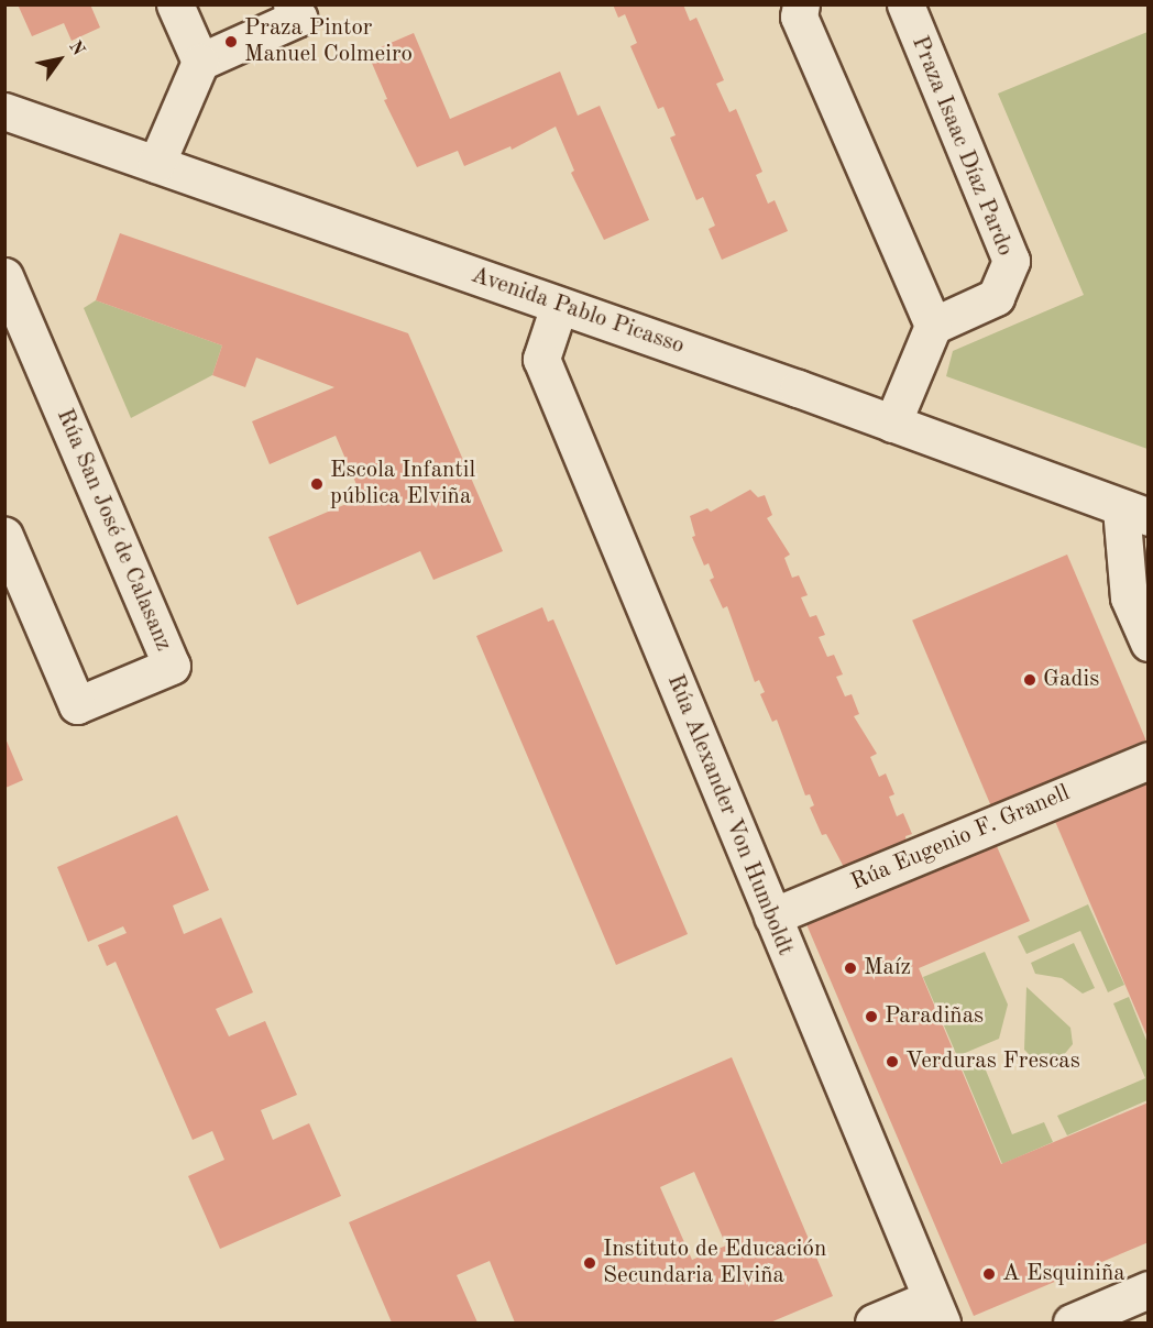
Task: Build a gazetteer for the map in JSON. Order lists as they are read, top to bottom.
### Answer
{
  "streets": {
    "street": [
      "Praza Isaac Díaz Pardo",
      "Avenida Pablo Picasso",
      "Rúa San José de Calasanz",
      "Rúa Alexander Von Humboldt",
      "Rúa Eugenio F. Granell"
    ]
  },
  "crossings": [
    ["Avenida Pablo Picasso", "Rúa Alexander Von Humboldt"],
    ["Rúa Alexander Von Humboldt", "Rúa Eugenio F. Granell"]
  ],
  "places": [
    "Praza Pintor Manuel Colmeiro",
    "Escola Infantil pública Elviña",
    "Gadis",
    "Maíz",
    "Paradiñas",
    "Verduras Frescas",
    "Instituto de Educación Secundaria Elviña",
    "A Esquiniña"
  ],
  "north": "top right"
}
